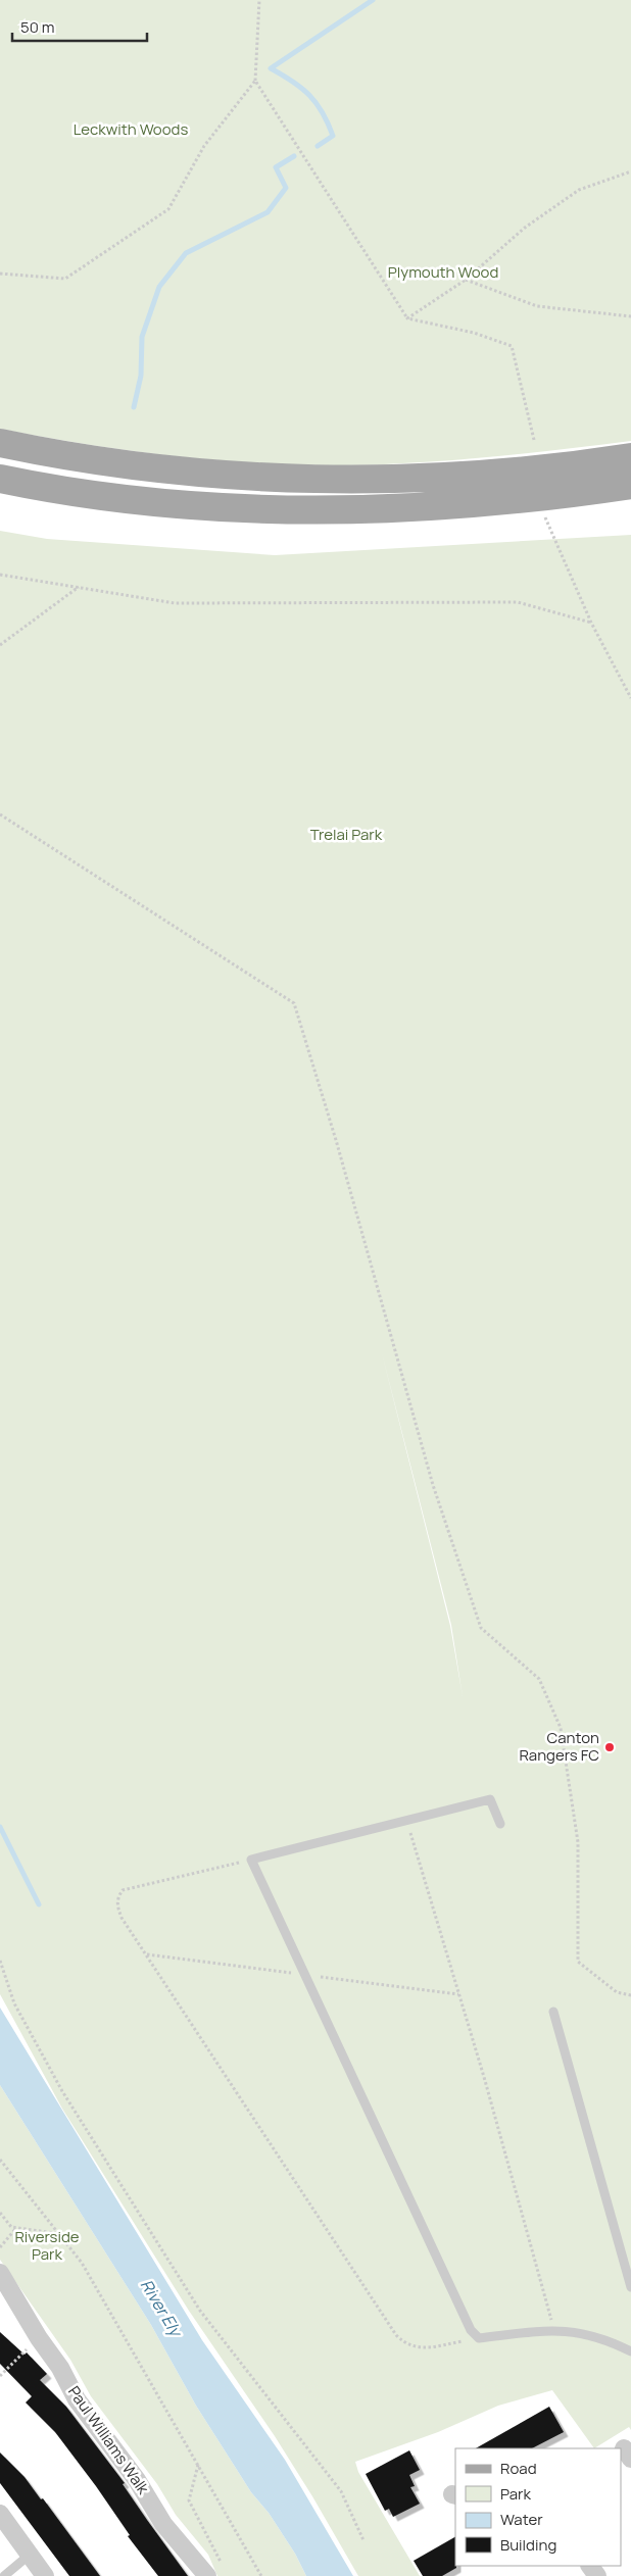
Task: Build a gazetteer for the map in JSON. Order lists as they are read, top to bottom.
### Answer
{
  "streets": {
    "street": ["Paul Williams Walk"]
  },
  "water": ["River Ely"],
  "parks": [
    "Leckwith Woods",
    "Plymouth Wood",
    "Trelai Park",
    "Riverside Park"
  ],
  "places": ["Canton Rangers FC"],
  "legend": [
    "Road",
    "Park",
    "Water",
    "Building"
  ],
  "scale_bar": "50 m"
}
